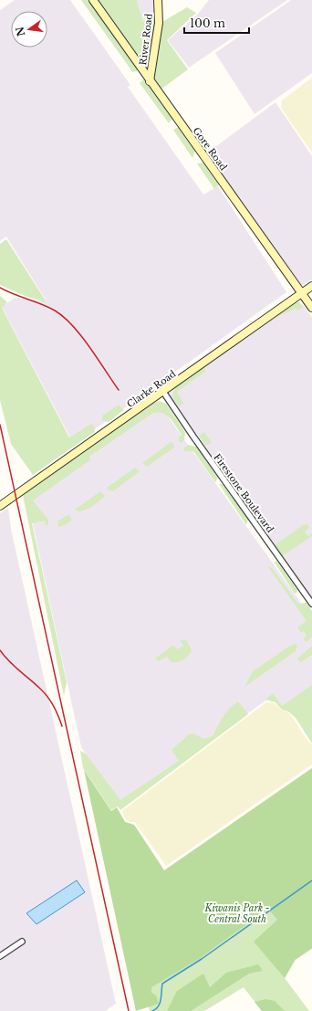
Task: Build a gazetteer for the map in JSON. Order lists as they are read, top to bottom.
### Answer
{
  "streets": {
    "main road": ["River Road", "Gore Road", "Clarke Road"],
    "street": ["Firestone Boulevard"]
  },
  "crossings": [
    ["River Road", "Gore Road"],
    ["Gore Road", "Clarke Road"],
    ["Clarke Road", "Firestone Boulevard"]
  ],
  "parks": ["Kiwanis Park - Central South"],
  "scale_bar": "100 m",
  "north": "left"
}
